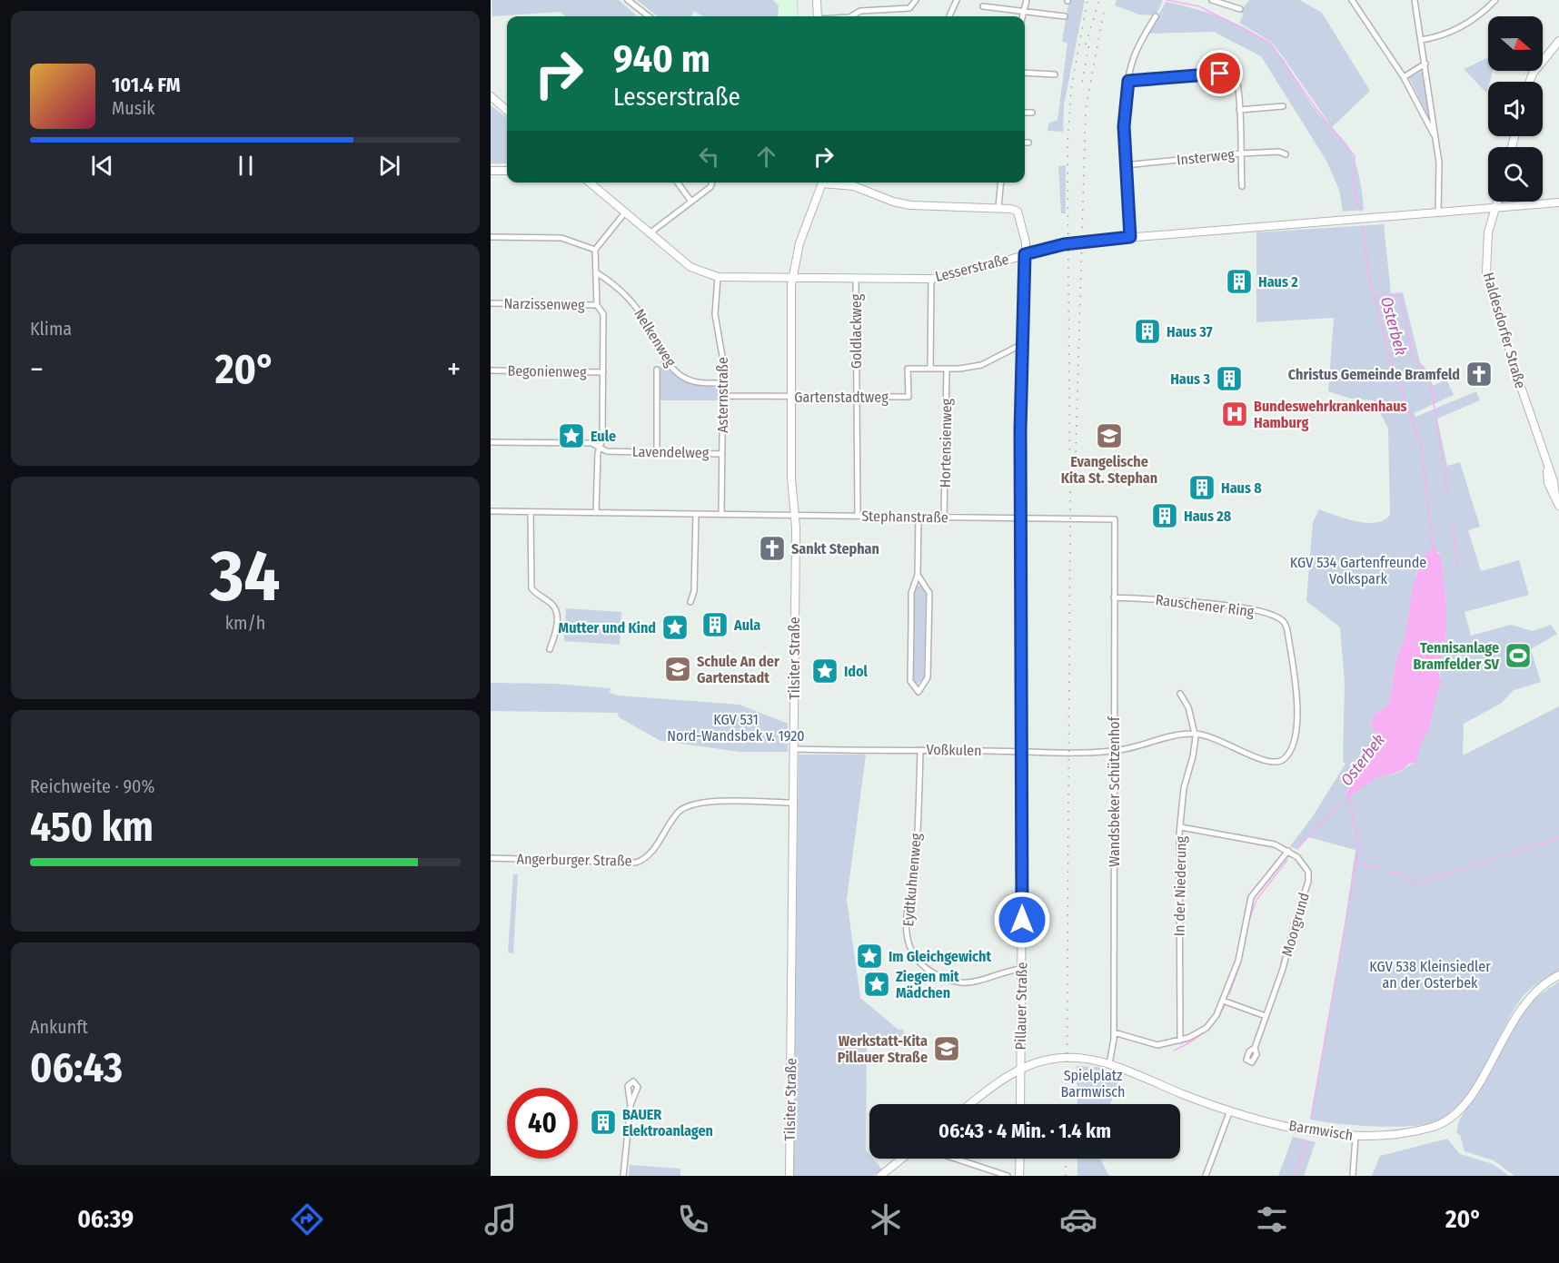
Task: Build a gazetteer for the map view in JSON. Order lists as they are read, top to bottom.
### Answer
{
  "streets": {
    "street": [
      "Insterweg",
      "Lesserstraße",
      "Narzissenweg",
      "Haldesdorfer Straße",
      "Goldlackweg",
      "Nelkenweg",
      "Begonienweg",
      "Asternstraße",
      "Gartenstadtweg",
      "Hortensienweg",
      "Lavendelweg",
      "Stephanstraße",
      "Rauschener Ring",
      "Tilsiter Straße",
      "Voßkulen",
      "Wandsbeker Schützenhof",
      "Angerburger Straße",
      "Eydtkuhnenweg",
      "In der Niederung",
      "Moorgrund",
      "Pillauer Straße",
      "Barmwisch"
    ]
  },
  "crossings": [
    ["Lesserstraße", "Haldesdorfer Straße"],
    ["Lesserstraße", "Goldlackweg"],
    ["Lesserstraße", "Asternstraße"],
    ["Lesserstraße", "Tilsiter Straße"],
    ["Lesserstraße", "Pillauer Straße"],
    ["Goldlackweg", "Gartenstadtweg"],
    ["Goldlackweg", "Stephanstraße"],
    ["Nelkenweg", "Asternstraße"],
    ["Nelkenweg", "Lavendelweg"],
    ["Asternstraße", "Gartenstadtweg"],
    ["Asternstraße", "Lavendelweg"],
    ["Asternstraße", "Stephanstraße"],
    ["Gartenstadtweg", "Hortensienweg"],
    ["Gartenstadtweg", "Tilsiter Straße"],
    ["Gartenstadtweg", "Pillauer Straße"],
    ["Hortensienweg", "Stephanstraße"],
    ["Stephanstraße", "Tilsiter Straße"],
    ["Stephanstraße", "Wandsbeker Schützenhof"],
    ["Stephanstraße", "Pillauer Straße"],
    ["Rauschener Ring", "Wandsbeker Schützenhof"],
    ["Rauschener Ring", "In der Niederung"],
    ["Tilsiter Straße", "Voßkulen"],
    ["Tilsiter Straße", "Angerburger Straße"],
    ["Voßkulen", "Wandsbeker Schützenhof"],
    ["Voßkulen", "Eydtkuhnenweg"],
    ["Voßkulen", "Pillauer Straße"],
    ["Wandsbeker Schützenhof", "Barmwisch"],
    ["Eydtkuhnenweg", "Pillauer Straße"],
    ["In der Niederung", "Moorgrund"],
    ["Pillauer Straße", "Barmwisch"]
  ],
  "water": ["Osterbek"],
  "parks": [
    "KGV 534 Gartenfreunde Volkspark",
    "KGV 531 Nord-Wandsbek v. 1920",
    "KGV 538 Kleinsiedler an der Osterbek",
    "Spielplatz Barmwisch"
  ],
  "places": {
    "building": [
      "Haus 2",
      "Haus 37",
      "Haus 3",
      "Haus 8",
      "Haus 28",
      "Aula",
      "BAUER Elektroanlagen"
    ],
    "church": ["Christus Gemeinde Bramfeld", "Sankt Stephan"],
    "hospital": ["Bundeswehrkrankenhaus Hamburg"],
    "place": [
      "Eule",
      "Mutter und Kind",
      "Idol",
      "Im Gleichgewicht",
      "Ziegen mit Mädchen"
    ],
    "school or university": ["Evangelische Kita St. Stephan", "Schule An der Gartenstadt", "Werkstatt-Kita Pillauer Straße"],
    "sports": ["Tennisanlage Bramfelder SV"]
  },
  "north": "right",
  "page": {
    "turn": ["940 m", "Lesserstraße"],
    "song": ["101.4 FM", "Musik"],
    "tile": [
      "Klima",
      ["34", "km/h"],
      ["Reichweite · 90%", "450 km"],
      ["Ankunft", "06:43"]
    ],
    "heat": ["−", "20°", "+"],
    "limit": "40",
    "trip": "06:43 · 4 Min. · 1.4 km",
    "tabs": ["06:39", "20°"]
  }
}
